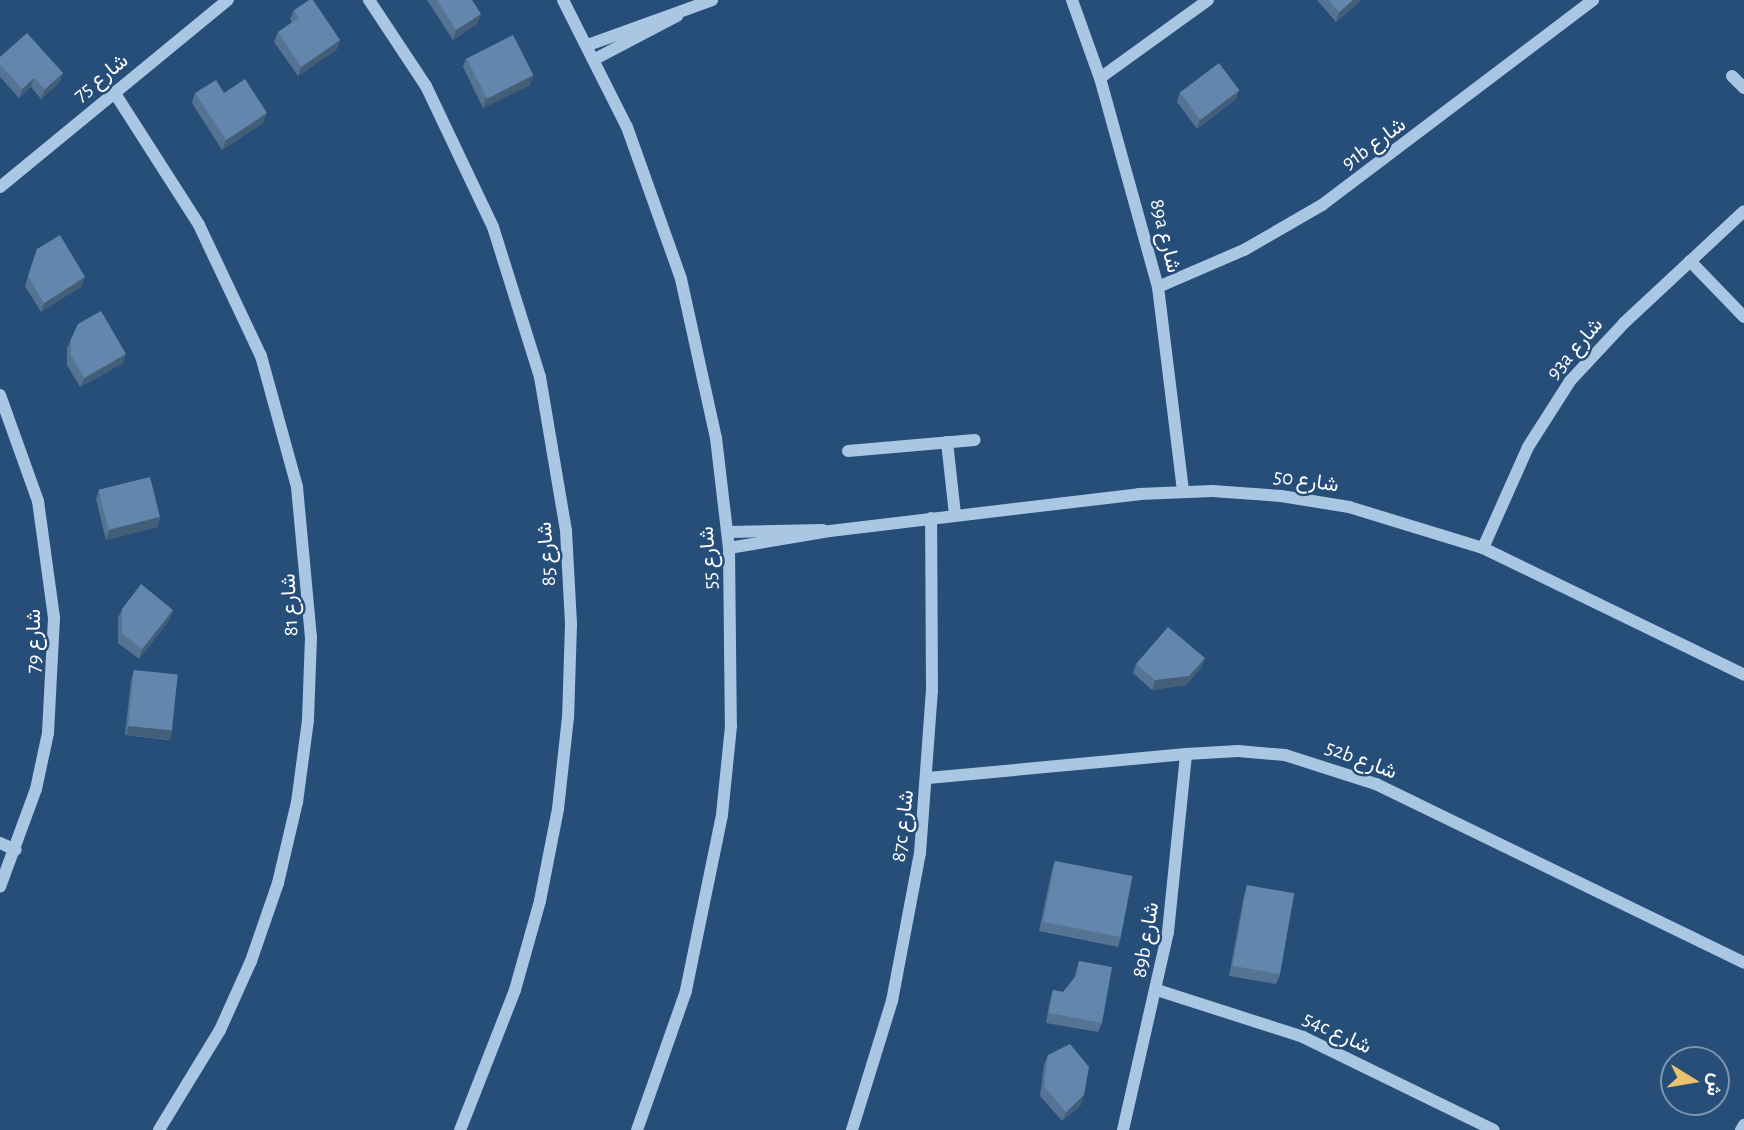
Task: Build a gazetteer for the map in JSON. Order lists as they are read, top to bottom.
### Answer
{
  "streets": {
    "street": [
      "شارع 75",
      "91b شارع",
      "89a شارع",
      "93a شارع",
      "شارع 50",
      "شارع 85",
      "شارع 55",
      "شارع 81",
      "شارع 79",
      "52b شارع",
      "87c شارع",
      "89b شارع",
      "54c شارع"
    ]
  },
  "crossings": [
    ["شارع 75", "شارع 81"],
    ["91b شارع", "89a شارع"],
    ["89a شارع", "شارع 50"],
    ["93a شارع", "شارع 50"],
    ["شارع 50", "شارع 55"],
    ["شارع 50", "87c شارع"],
    ["52b شارع", "87c شارع"],
    ["52b شارع", "89b شارع"],
    ["89b شارع", "54c شارع"]
  ],
  "north": "right"
}
